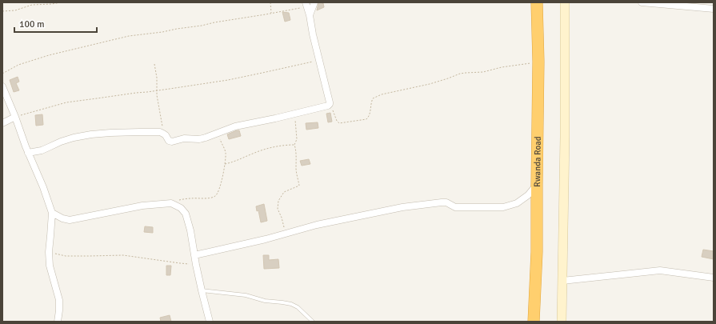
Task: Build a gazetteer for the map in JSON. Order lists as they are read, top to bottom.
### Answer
{
  "streets": {
    "highway": ["Rwanda Road"]
  },
  "scale_bar": "100 m"
}
